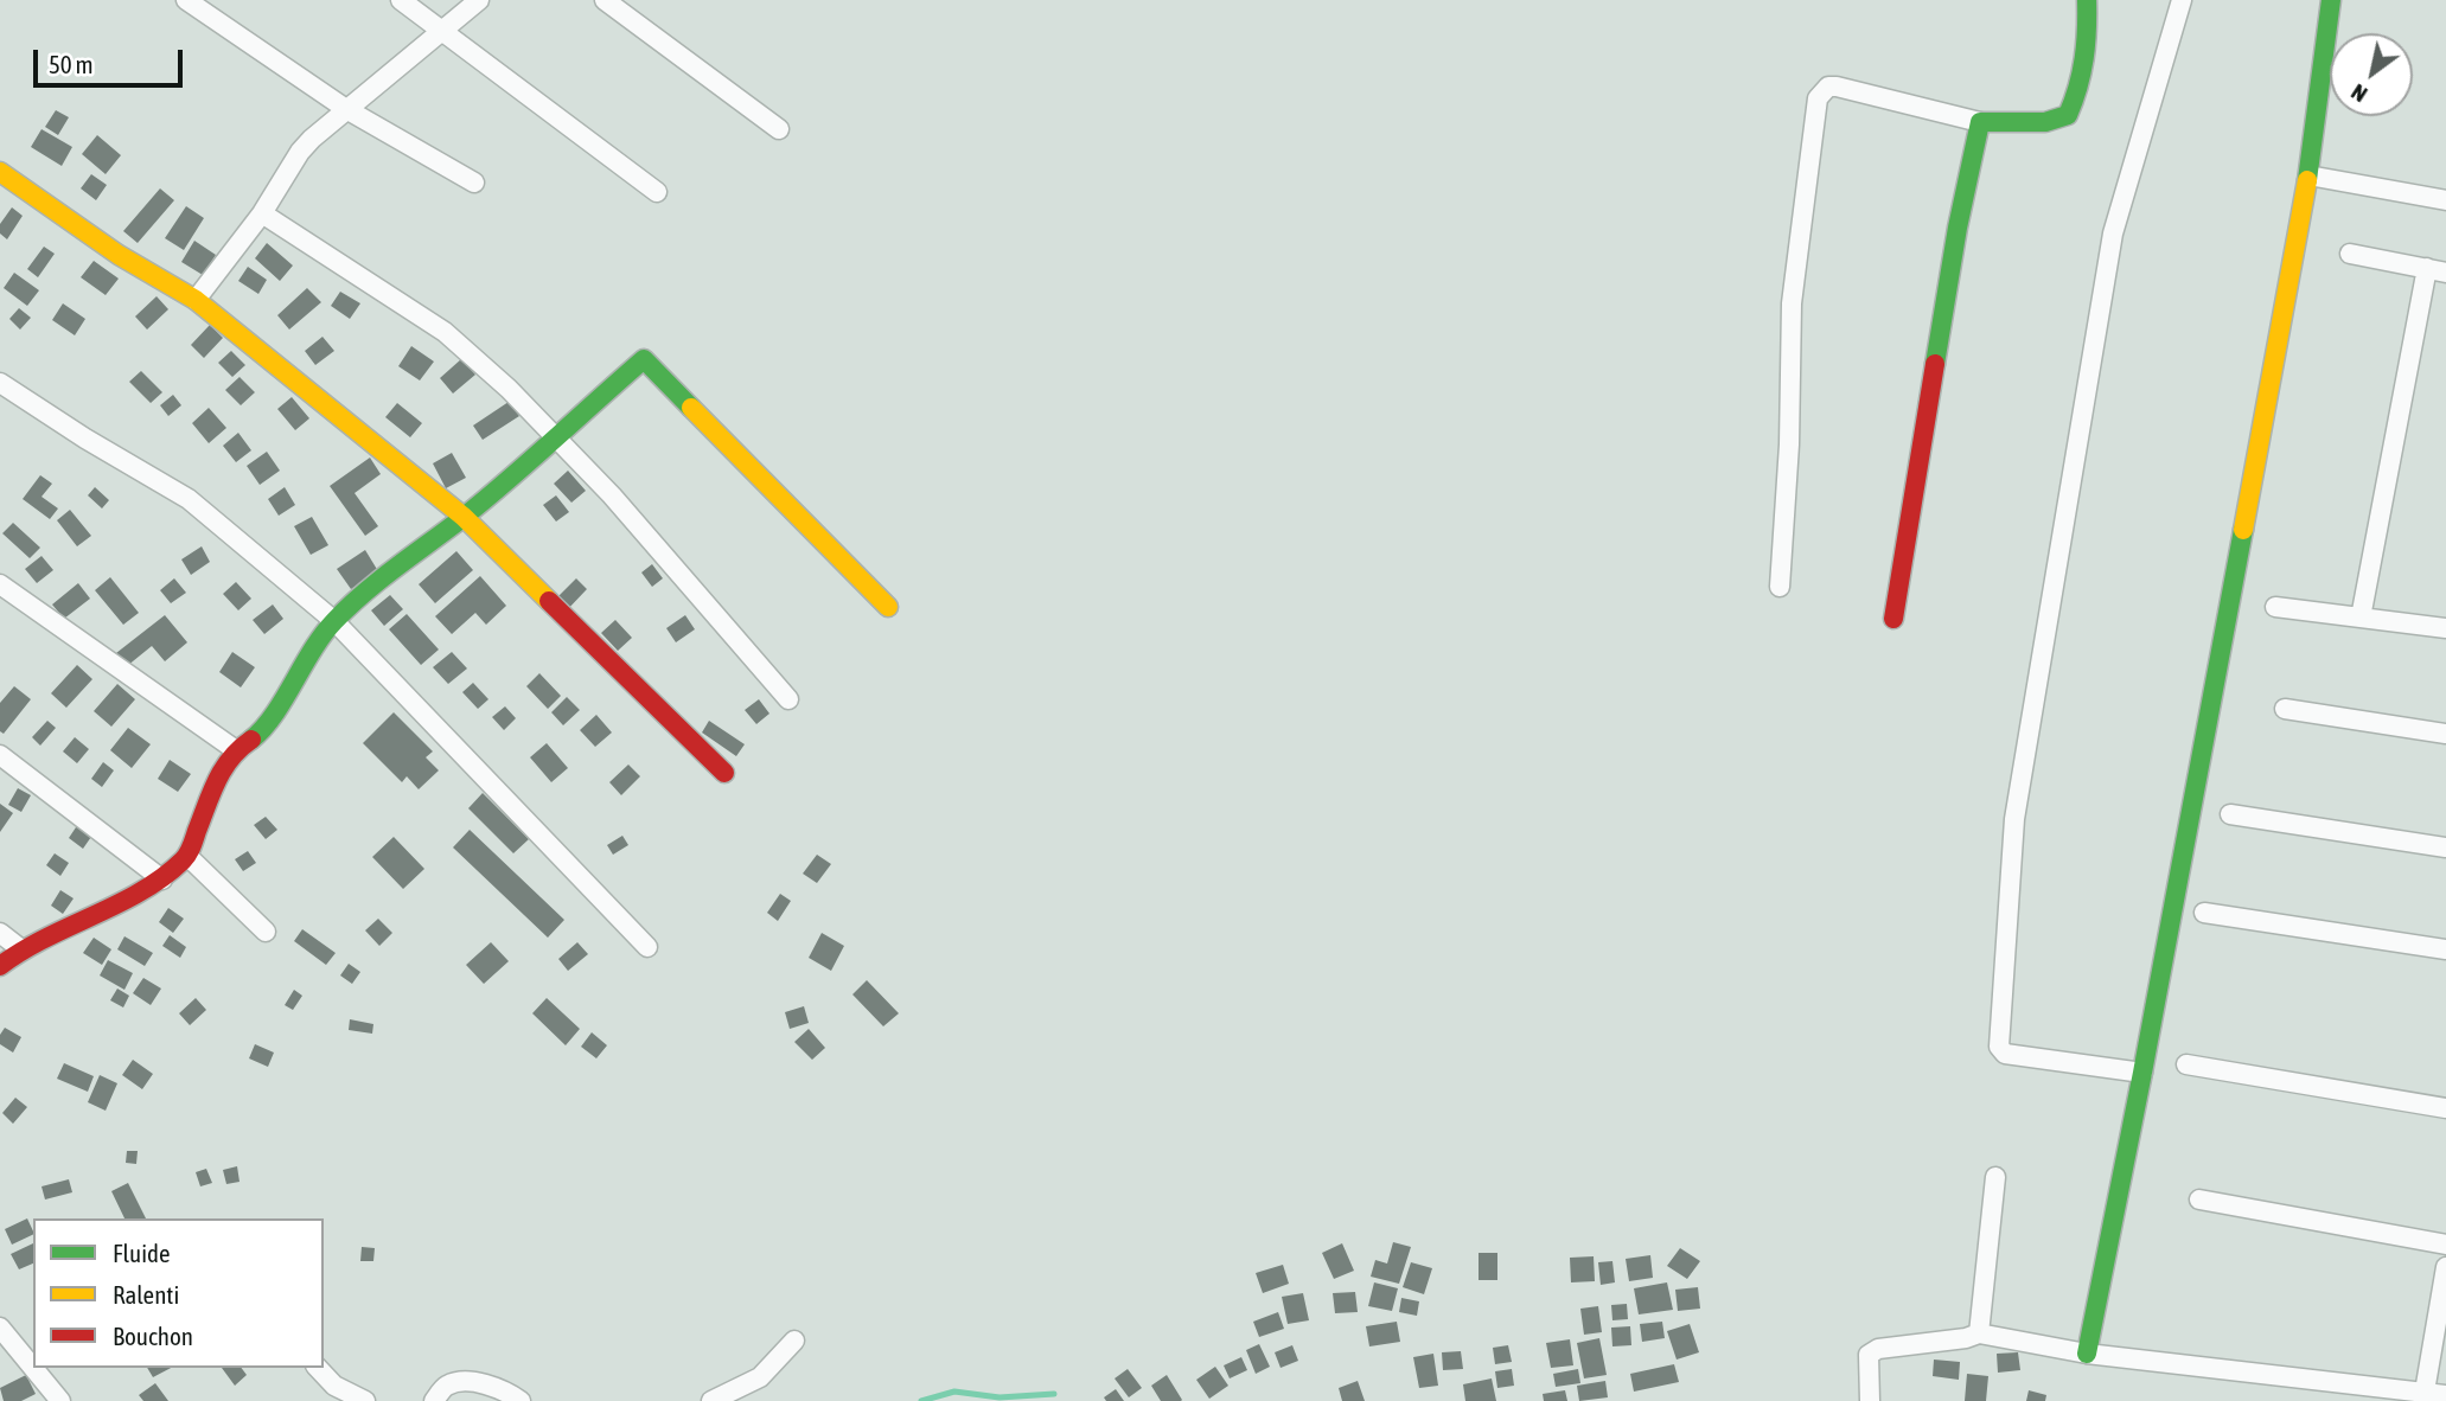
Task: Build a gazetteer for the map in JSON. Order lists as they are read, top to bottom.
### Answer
{
  "legend": ["Fluide", "Ralenti", "Bouchon"],
  "scale_bar": "50 m",
  "north": "bottom left"
}
